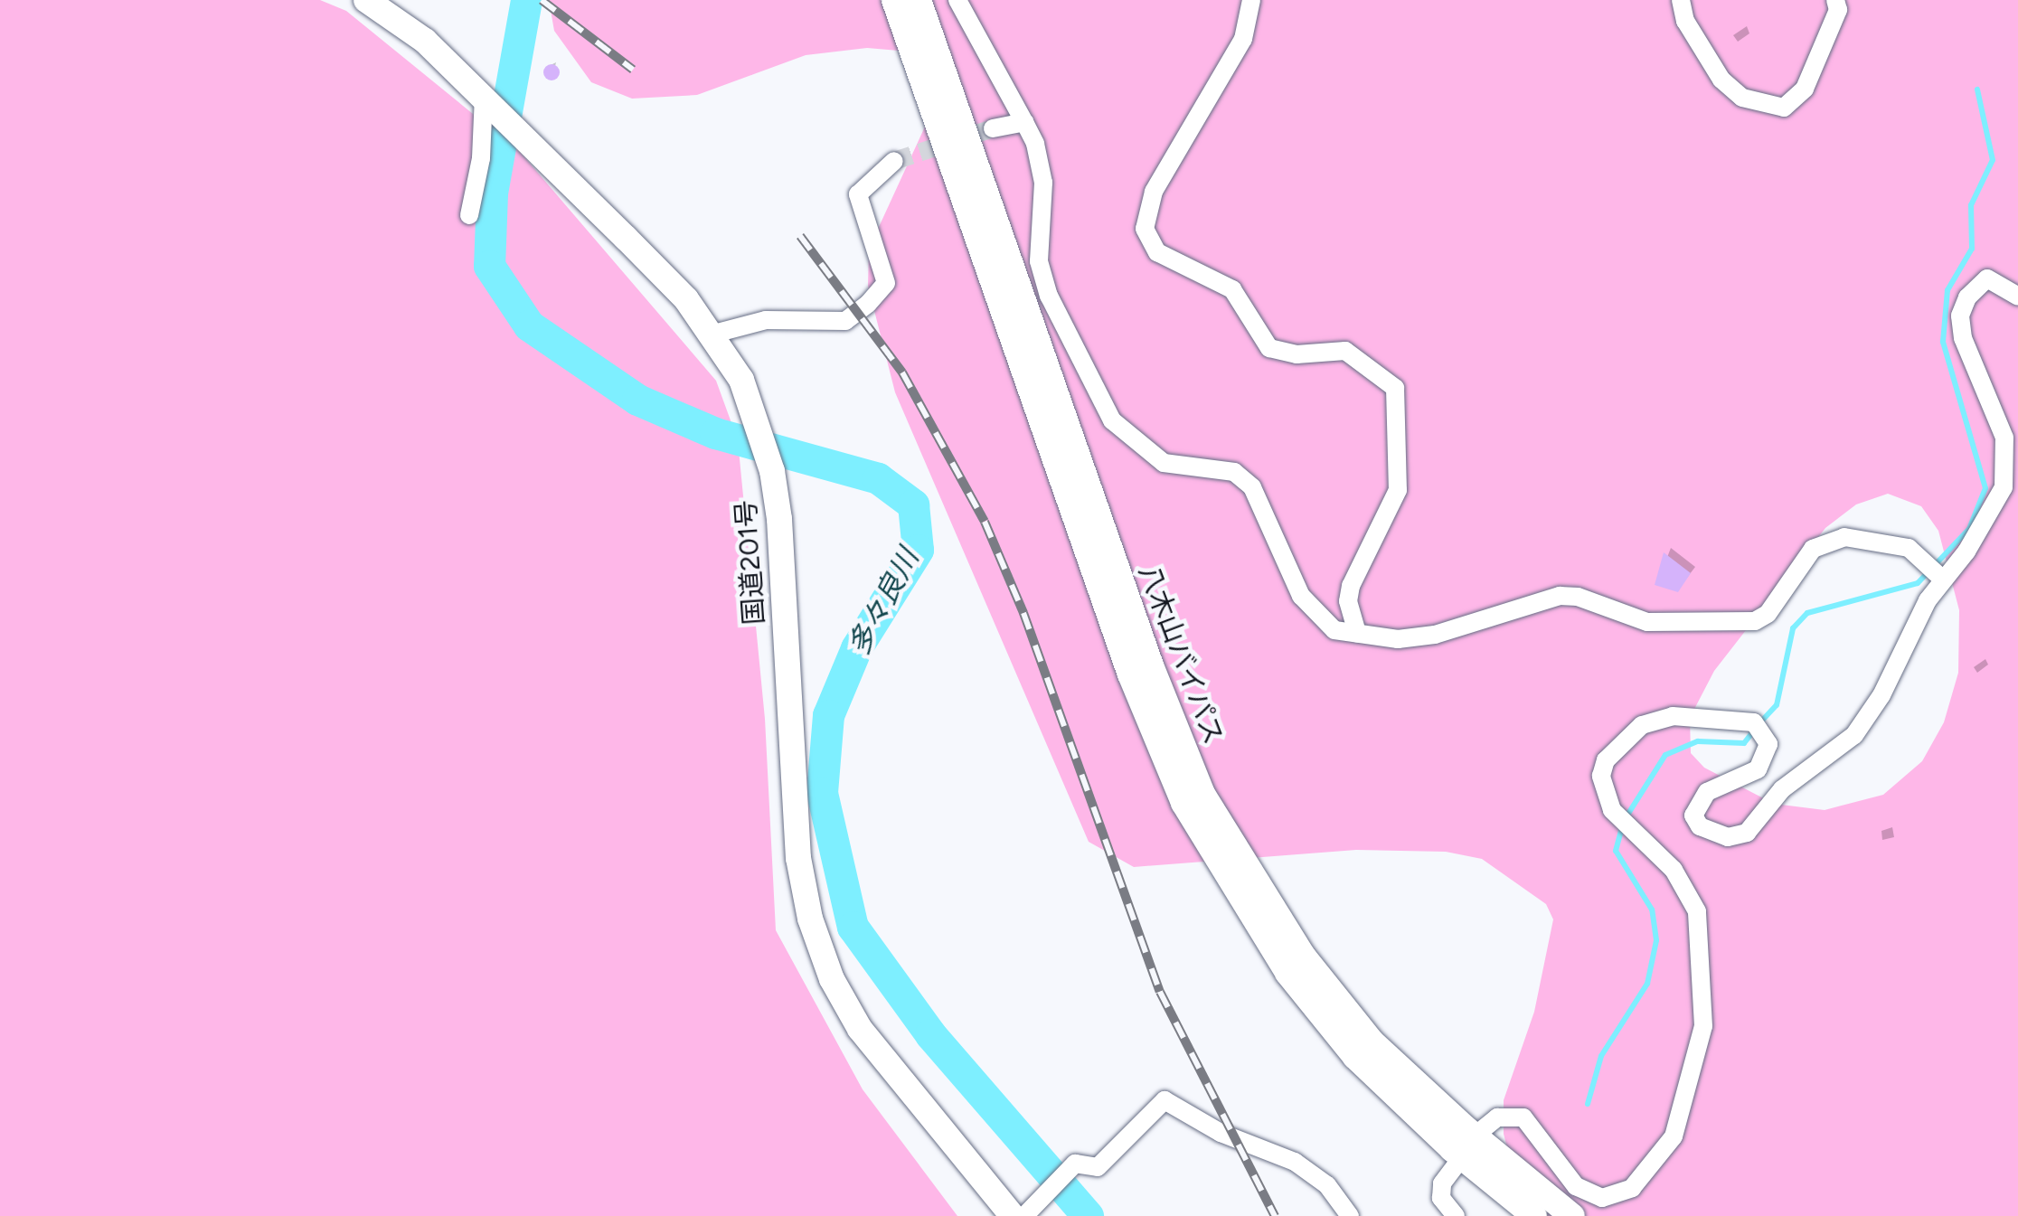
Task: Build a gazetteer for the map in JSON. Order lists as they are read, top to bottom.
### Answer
{
  "streets": {
    "highway": ["国道201号", "八木山バイパス"]
  },
  "water": ["多々良川"]
}
